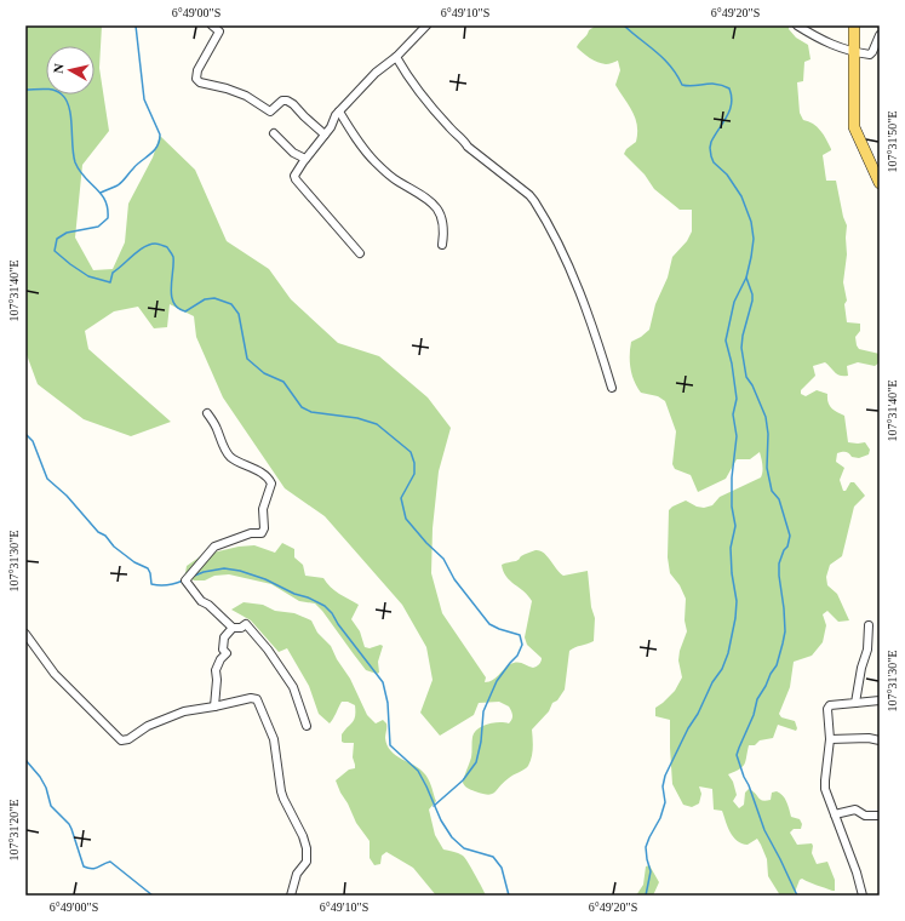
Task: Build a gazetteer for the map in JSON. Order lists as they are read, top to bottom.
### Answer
{
  "north": "left",
  "coordinates": [
    "6°49'00\"S",
    "6°49'10\"S",
    "6°49'20\"S",
    "107°31'50\"E",
    "107°31'40\"E",
    "107°31'30\"E",
    "107°31'20\"E"
  ]
}
